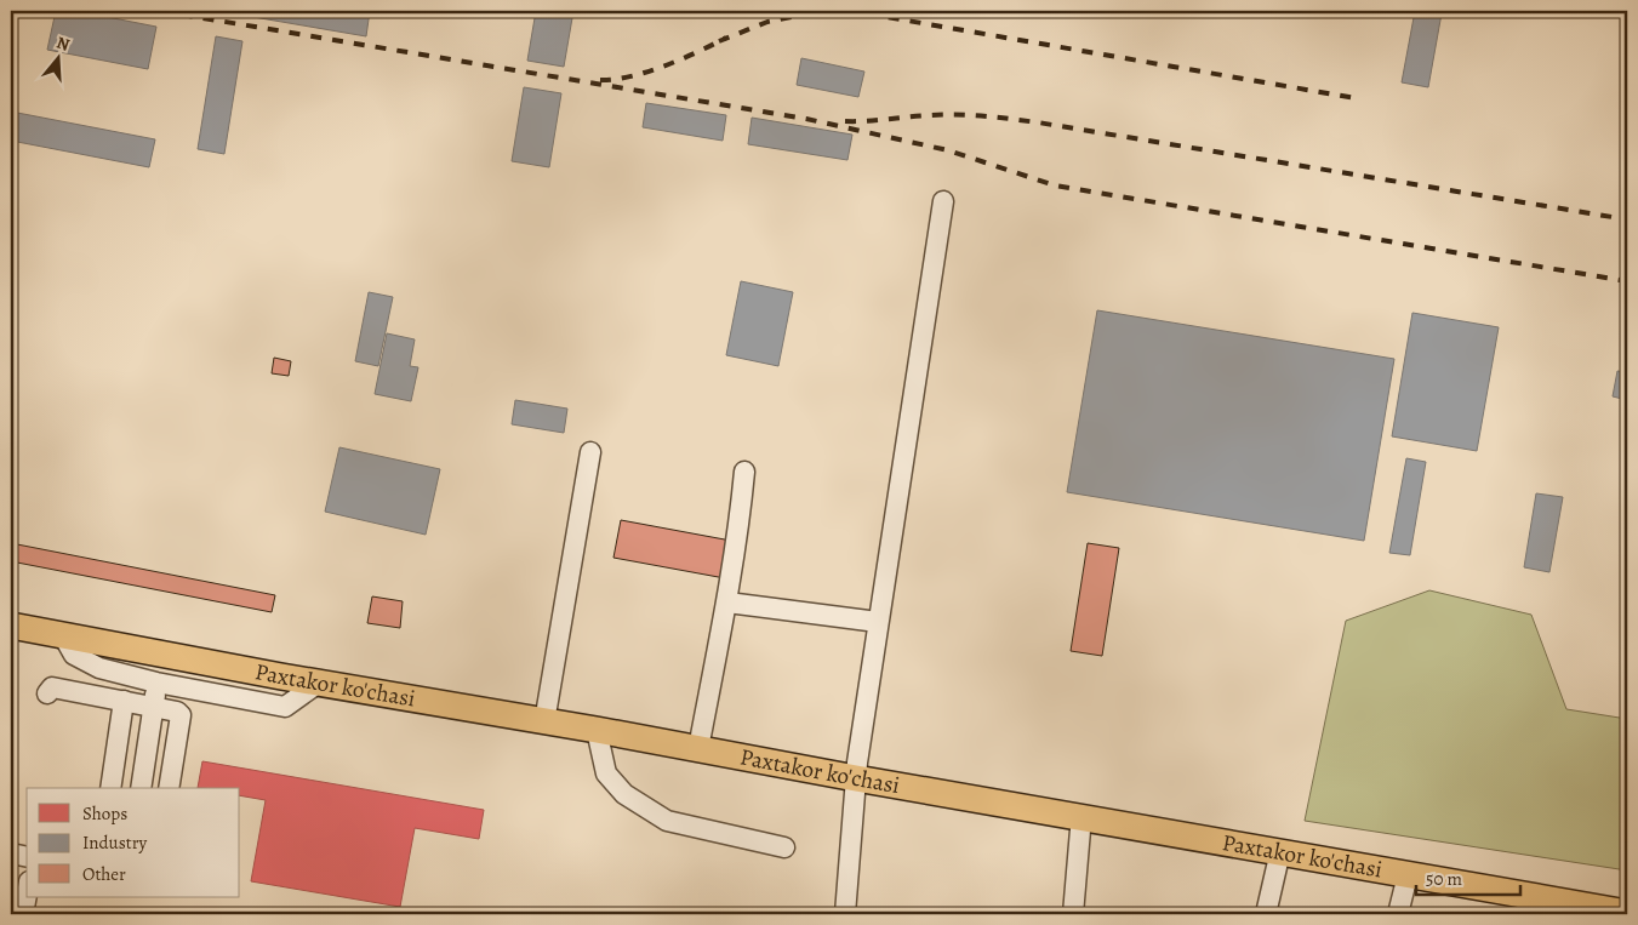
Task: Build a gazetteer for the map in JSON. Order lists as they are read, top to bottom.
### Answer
{
  "streets": {
    "main road": ["Paxtakor ko'chasi"]
  },
  "legend": ["Shops", "Industry", "Other"],
  "scale_bar": "50 m",
  "north": "top"
}
